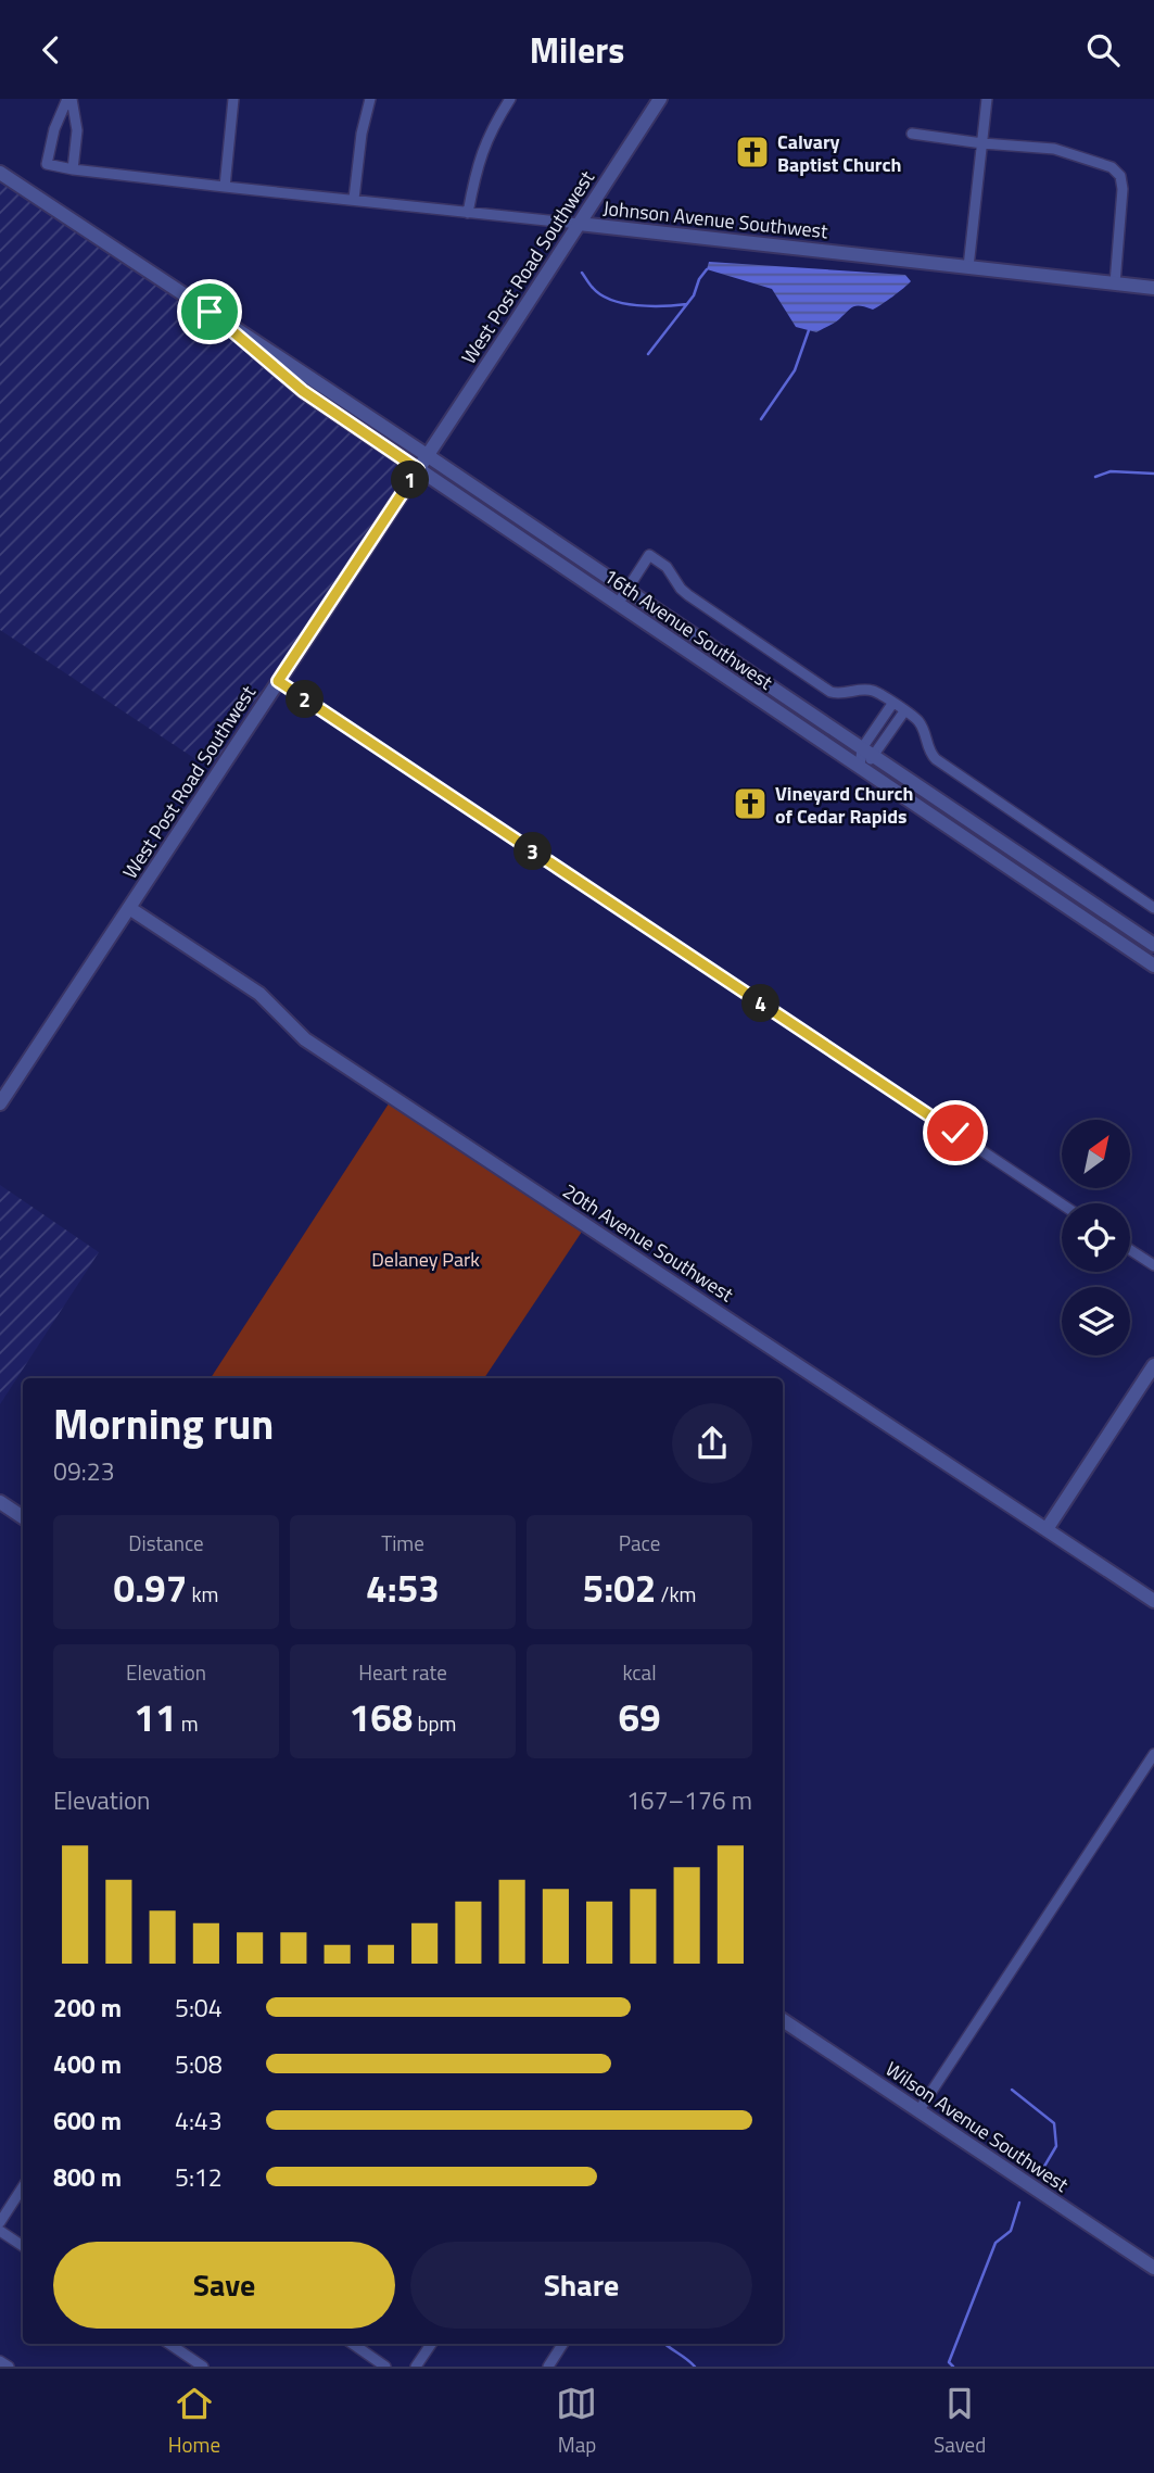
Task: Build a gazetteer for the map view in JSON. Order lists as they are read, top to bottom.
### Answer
{
  "streets": {
    "street": [
      "Johnson Avenue Southwest",
      "West Post Road Southwest",
      "16th Avenue Southwest",
      "20th Avenue Southwest",
      "Wilson Avenue Southwest"
    ]
  },
  "crossings": [
    ["Johnson Avenue Southwest", "West Post Road Southwest"],
    ["West Post Road Southwest", "16th Avenue Southwest"],
    ["West Post Road Southwest", "20th Avenue Southwest"]
  ],
  "parks": ["Delaney Park"],
  "places": {
    "church": ["Calvary Baptist Church", "Vineyard Church of Cedar Rapids"]
  },
  "north": "top right",
  "page": {
    "header": "Milers",
    "pins": [
      "1",
      "2",
      "3",
      "4"
    ],
    "heading": ["Morning run", "09:23"],
    "stats": [
      ["Distance", "0.97 km"],
      ["Time", "4:53"],
      ["Pace", "5:02 /km"],
      ["Elevation", "11 m"],
      ["Heart rate", "168 bpm"],
      ["kcal", "69"]
    ],
    "chart": ["Elevation", "167–176 m"],
    "list": [
      {
        "name": "200 m",
        "note": "5:04"
      },
      {
        "name": "400 m",
        "note": "5:08"
      },
      {
        "name": "600 m",
        "note": "4:43"
      },
      {
        "name": "800 m",
        "note": "5:12"
      }
    ],
    "buttons": ["Save", "Share"],
    "tabs": ["Home", "Map", "Saved"]
  }
}
